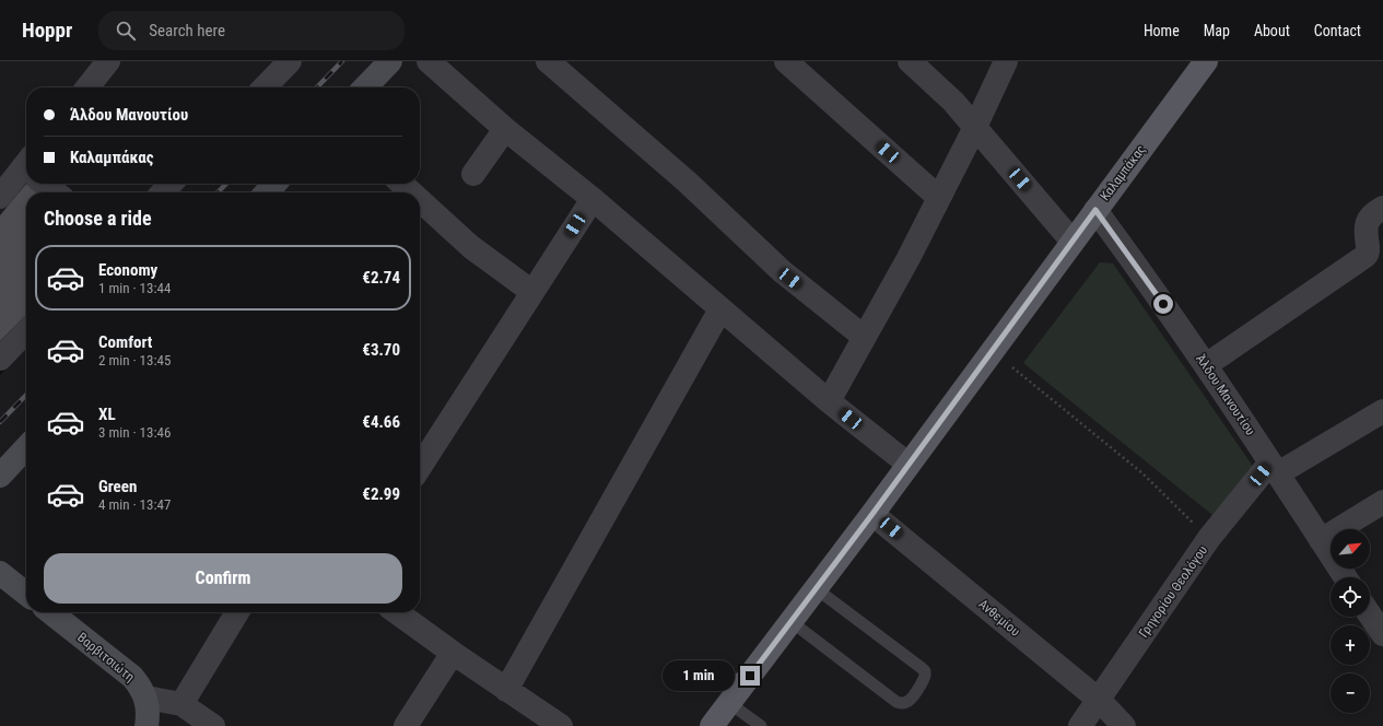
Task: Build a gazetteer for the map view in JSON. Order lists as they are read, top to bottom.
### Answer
{
  "streets": {
    "main road": ["Καλαμπάκας", "Βαρβιτσιώτη"],
    "street": ["Άλδου Μανουτίου", "Γρηγορίου Θεολόγου", "Ανθεμίου"]
  },
  "crossings": [
    ["Καλαμπάκας", "Άλδου Μανουτίου"],
    ["Καλαμπάκας", "Ανθεμίου"],
    ["Άλδου Μανουτίου", "Γρηγορίου Θεολόγου"],
    ["Γρηγορίου Θεολόγου", "Ανθεμίου"]
  ],
  "north": "top right",
  "page": {
    "header": "Hoppr",
    "search": "Search here",
    "nav": [
      "Home",
      "Map",
      "About",
      "Contact"
    ],
    "banner": ["Άλδου Μανουτίου", "Καλαμπάκας"],
    "heading": "Choose a ride",
    "list": [
      {
        "name": "Economy",
        "note": "1 min · 13:44",
        "value": "€2.74"
      },
      {
        "name": "Comfort",
        "note": "2 min · 13:45",
        "value": "€3.70"
      },
      {
        "name": "XL",
        "note": "3 min · 13:46",
        "value": "€4.66"
      },
      {
        "name": "Green",
        "note": "4 min · 13:47",
        "value": "€2.99"
      }
    ],
    "map_buttons": ["+", "−"],
    "buttons": "Confirm",
    "bubble": "1 min"
  }
}
